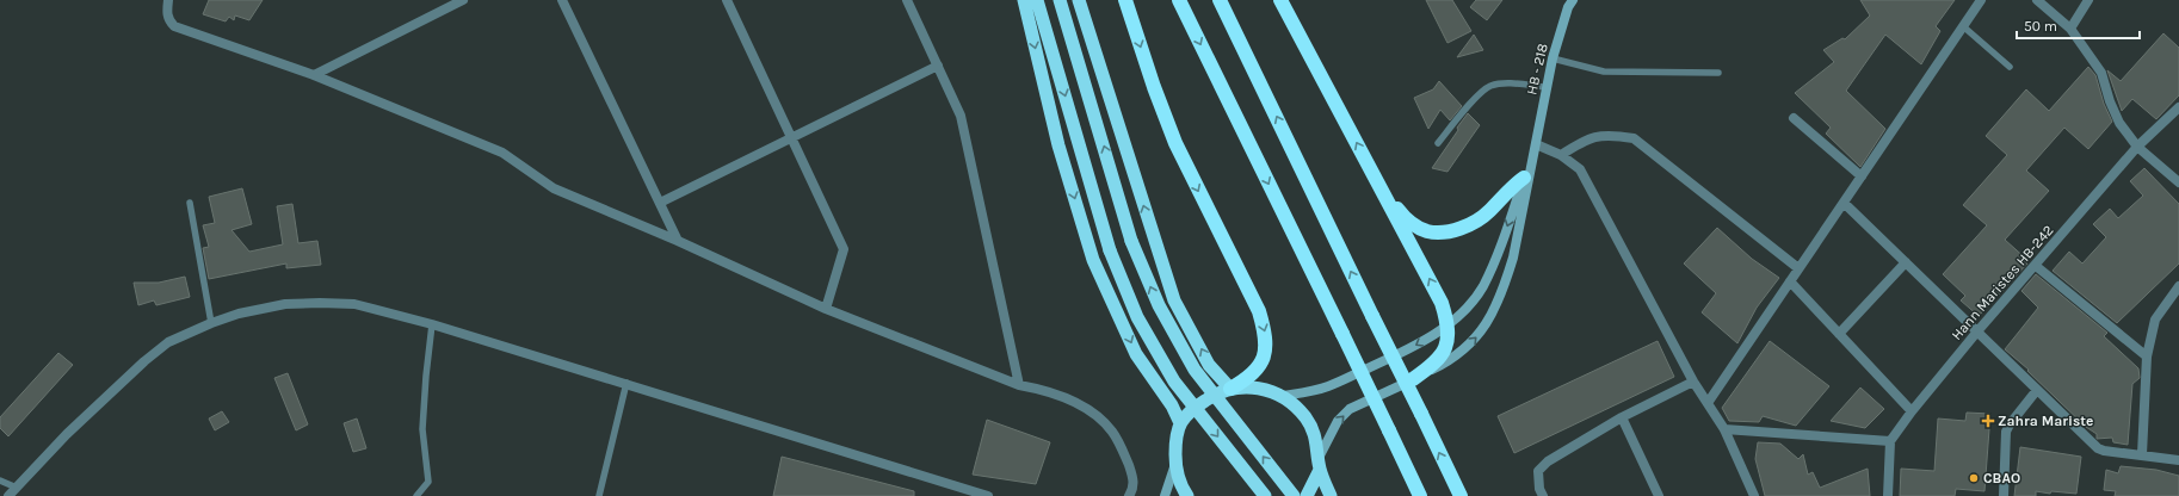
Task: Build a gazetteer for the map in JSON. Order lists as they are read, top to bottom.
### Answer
{
  "streets": {
    "main road": ["HB - 218"],
    "street": ["Hann Maristes HB-242"]
  },
  "places": {
    "health": ["Zahra Mariste"],
    "other": ["CBAO"]
  },
  "scale_bar": "50 m"
}
